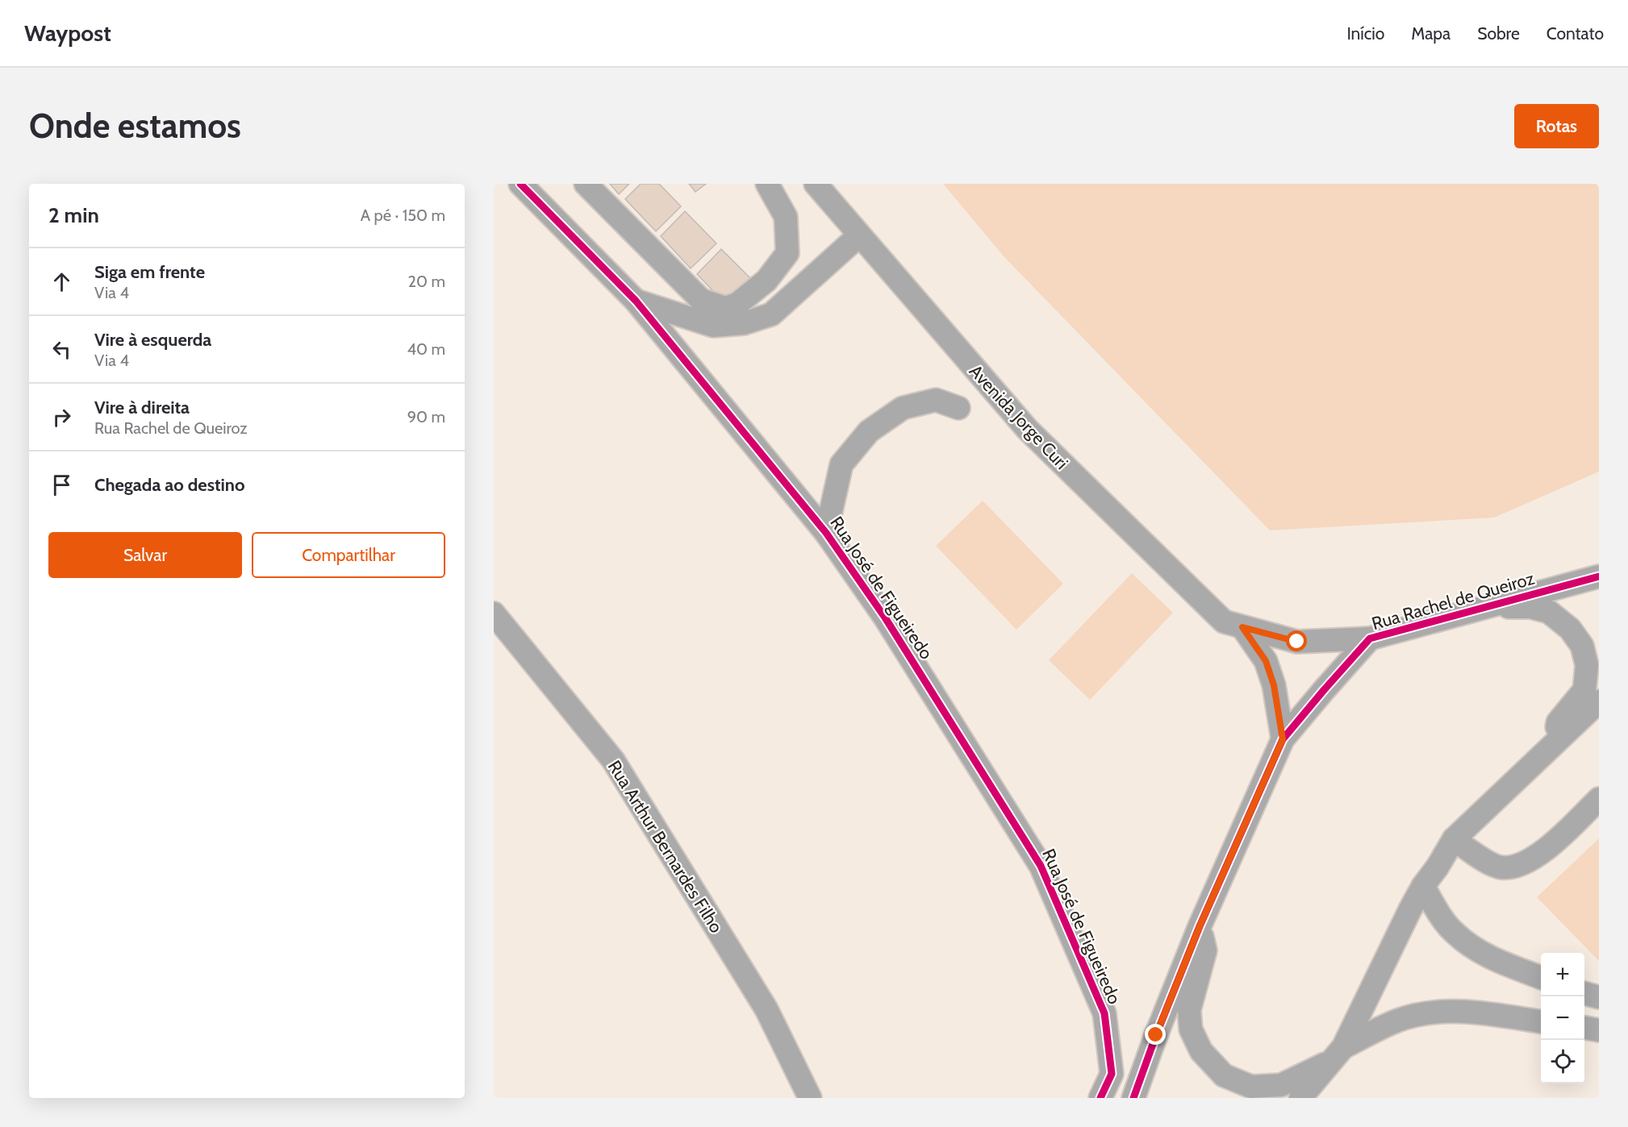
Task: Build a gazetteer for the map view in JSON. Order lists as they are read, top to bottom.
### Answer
{
  "streets": {
    "street": [
      "Avenida Jorge Curi",
      "Rua José de Figueiredo",
      "Rua Rachel de Queiroz",
      "Rua Arthur Bernardes Filho"
    ]
  },
  "crossings": [
    ["Avenida Jorge Curi", "Rua Rachel de Queiroz"]
  ],
  "page": {
    "header": "Waypost",
    "nav": [
      "Início",
      "Mapa",
      "Sobre",
      "Contato"
    ],
    "buttons": [
      "Rotas",
      ["Salvar", "Compartilhar"]
    ],
    "title": "Onde estamos",
    "heading": ["2 min", "A pé · 150 m"],
    "list": [
      ["Siga em frente", "Via 4", "20 m"],
      ["Vire à esquerda", "Via 4", "40 m"],
      ["Vire à direita", "Rua Rachel de Queiroz", "90 m"],
      "Chegada ao destino"
    ],
    "map_buttons": ["+", "−"]
  }
}
